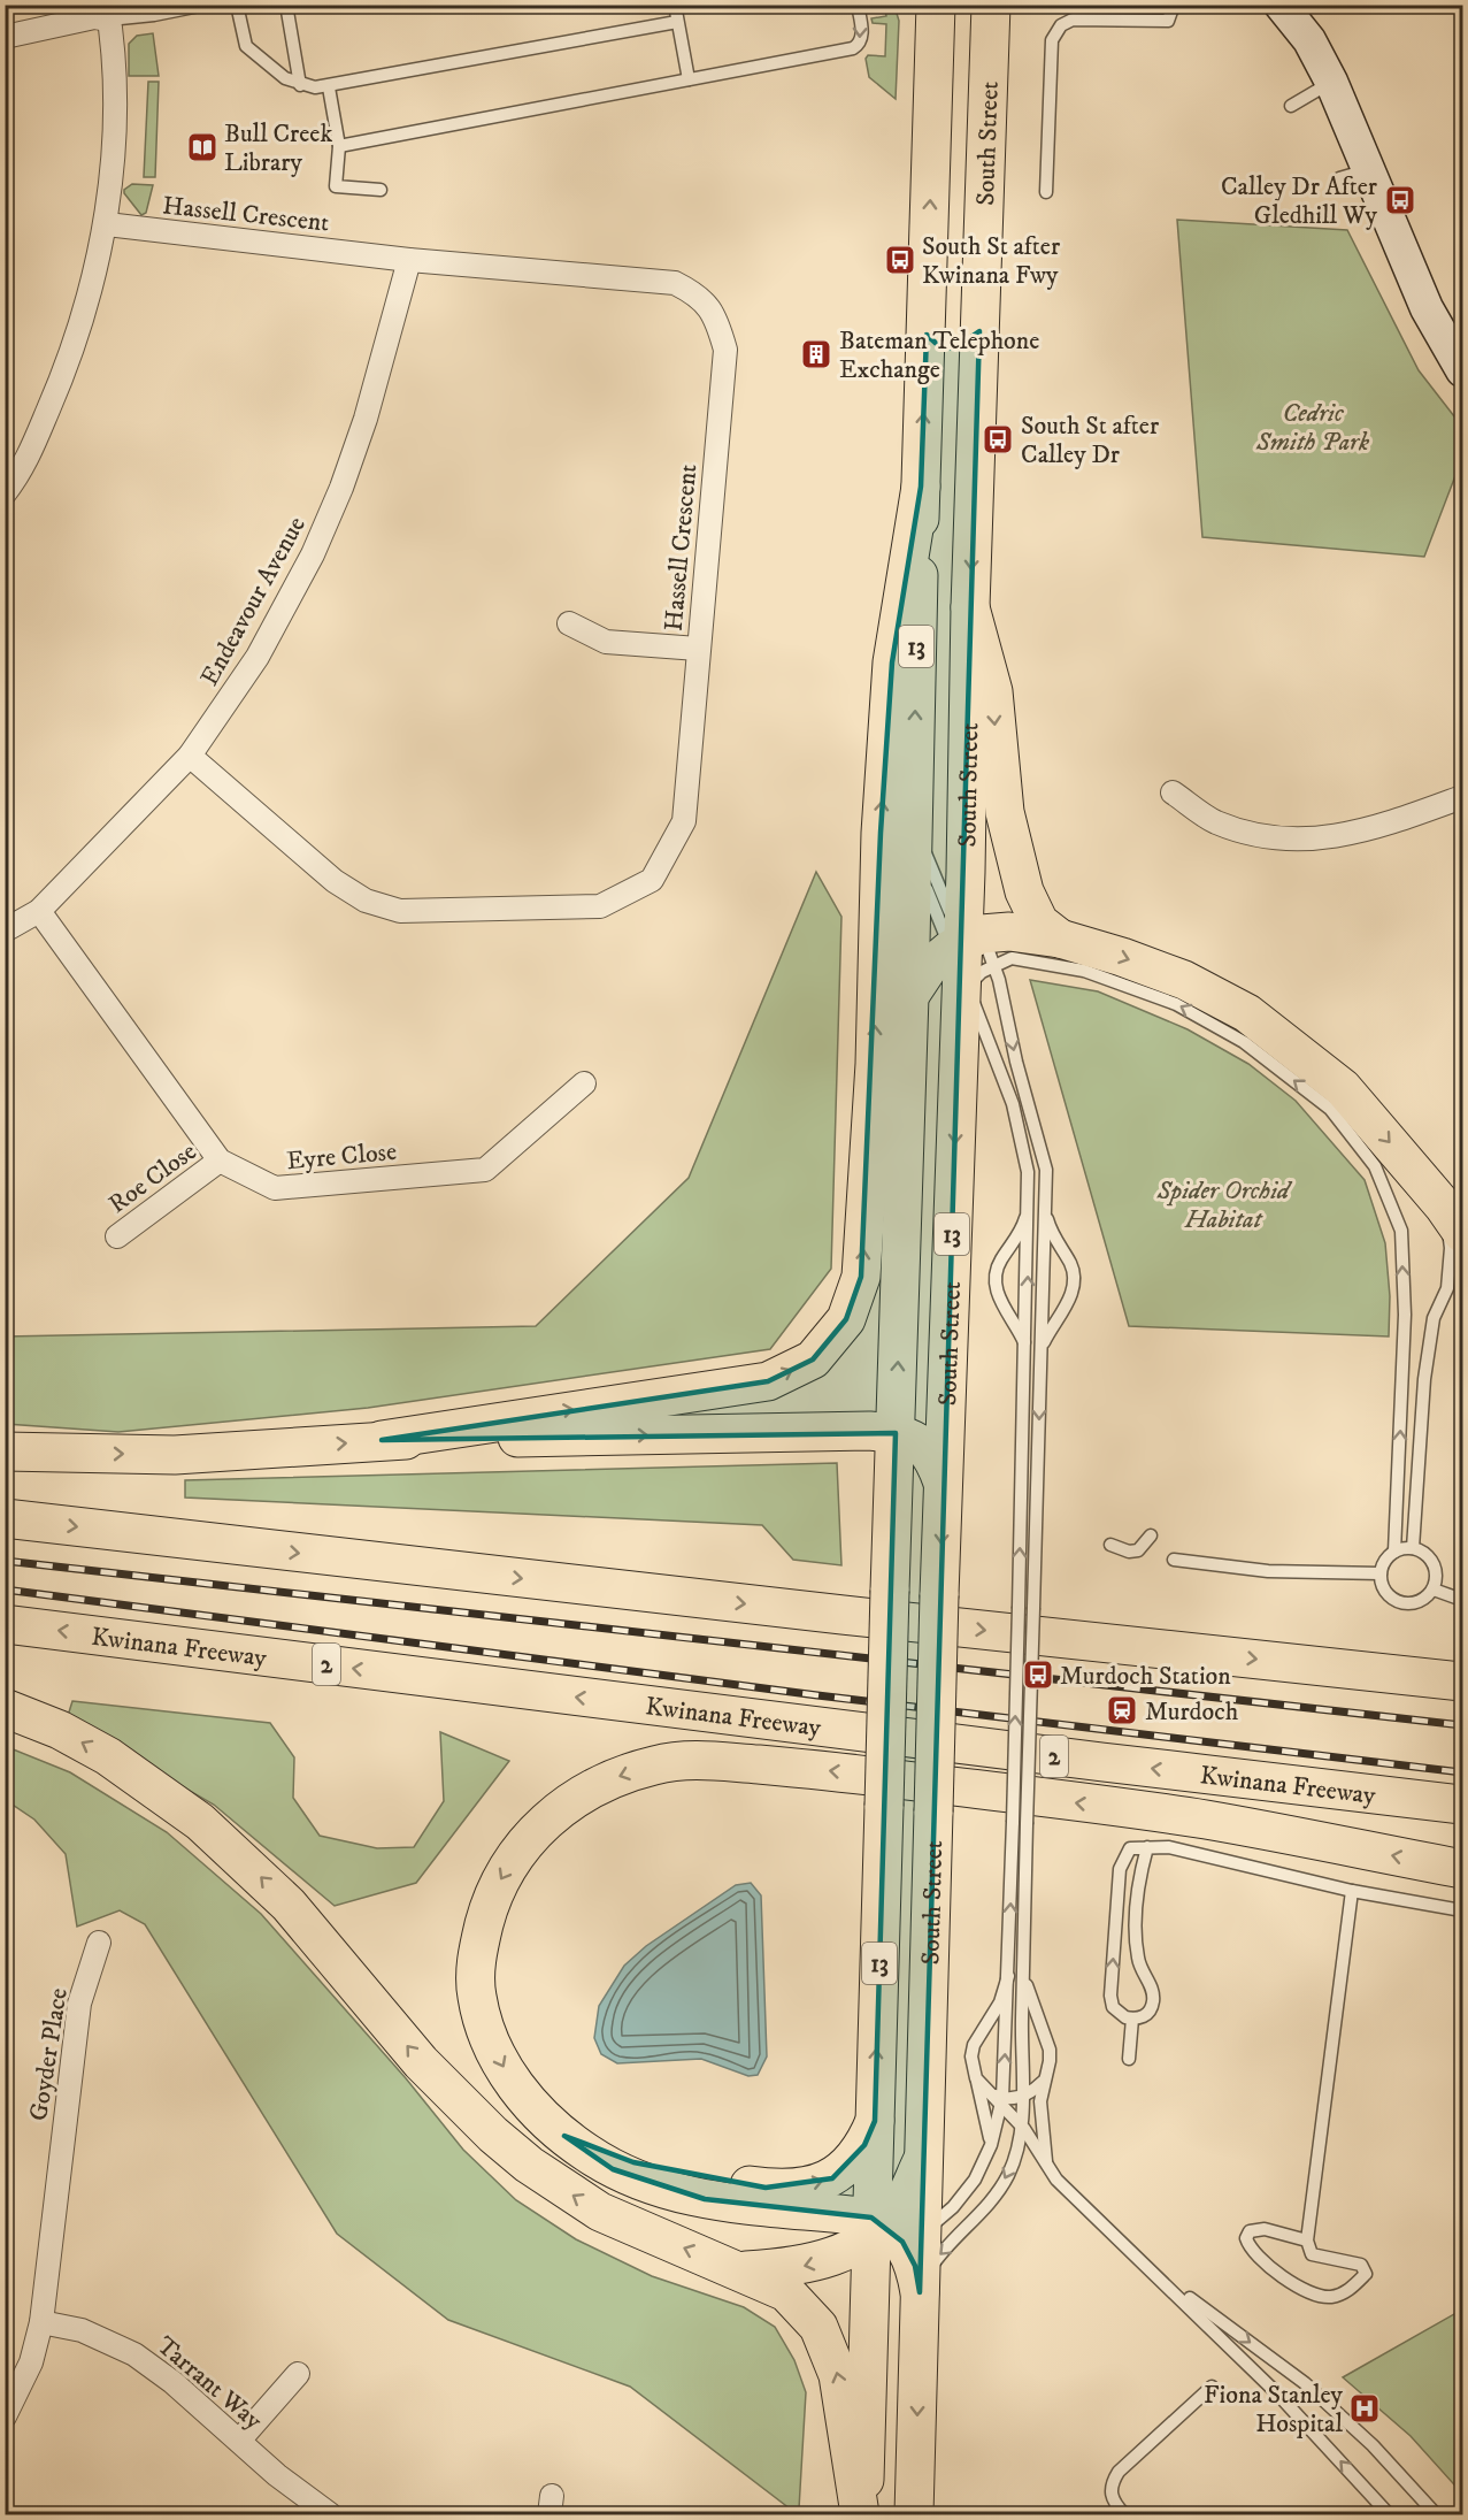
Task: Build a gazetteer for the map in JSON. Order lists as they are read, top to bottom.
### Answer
{
  "streets": {
    "highway": [
      "South Street",
      "13",
      "Kwinana Freeway",
      "2"
    ],
    "street": [
      "Hassell Crescent",
      "Endeavour Avenue",
      "Eyre Close",
      "Roe Close",
      "Goyder Place",
      "Tarrant Way"
    ]
  },
  "crossings": [
    ["Hassell Crescent", "Endeavour Avenue"],
    ["Endeavour Avenue", "Eyre Close"],
    ["Eyre Close", "Roe Close"],
    ["Goyder Place", "Tarrant Way"]
  ],
  "parks": ["Cedric Smith Park", "Spider Orchid Habitat"],
  "places": {
    "library": ["Bull Creek Library"],
    "bus stop": [
      "Calley Dr After Gledhill Wy",
      "South St after Kwinana Fwy",
      "South St after Calley Dr",
      "Murdoch Station"
    ],
    "building": ["Bateman Telephone Exchange"],
    "station": ["Murdoch"],
    "hospital": ["Fiona Stanley Hospital"]
  }
}
